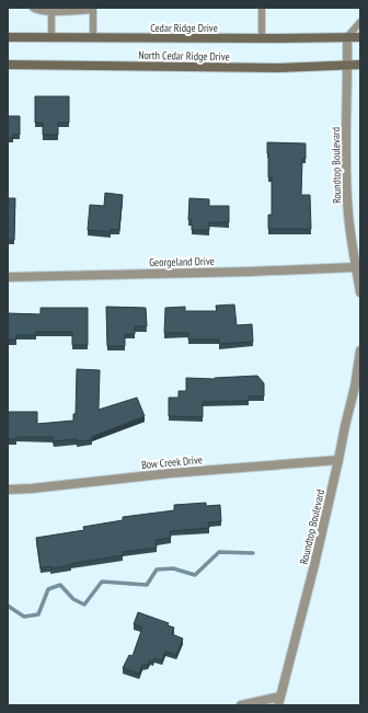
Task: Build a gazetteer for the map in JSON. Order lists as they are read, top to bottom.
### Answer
{
  "streets": {
    "main road": ["Cedar Ridge Drive", "North Cedar Ridge Drive"],
    "street": ["Roundtop Boulevard", "Georgeland Drive", "Bow Creek Drive"]
  },
  "crossings": [
    ["Cedar Ridge Drive", "Roundtop Boulevard"],
    ["North Cedar Ridge Drive", "Roundtop Boulevard"],
    ["Roundtop Boulevard", "Georgeland Drive"],
    ["Roundtop Boulevard", "Bow Creek Drive"]
  ]
}
